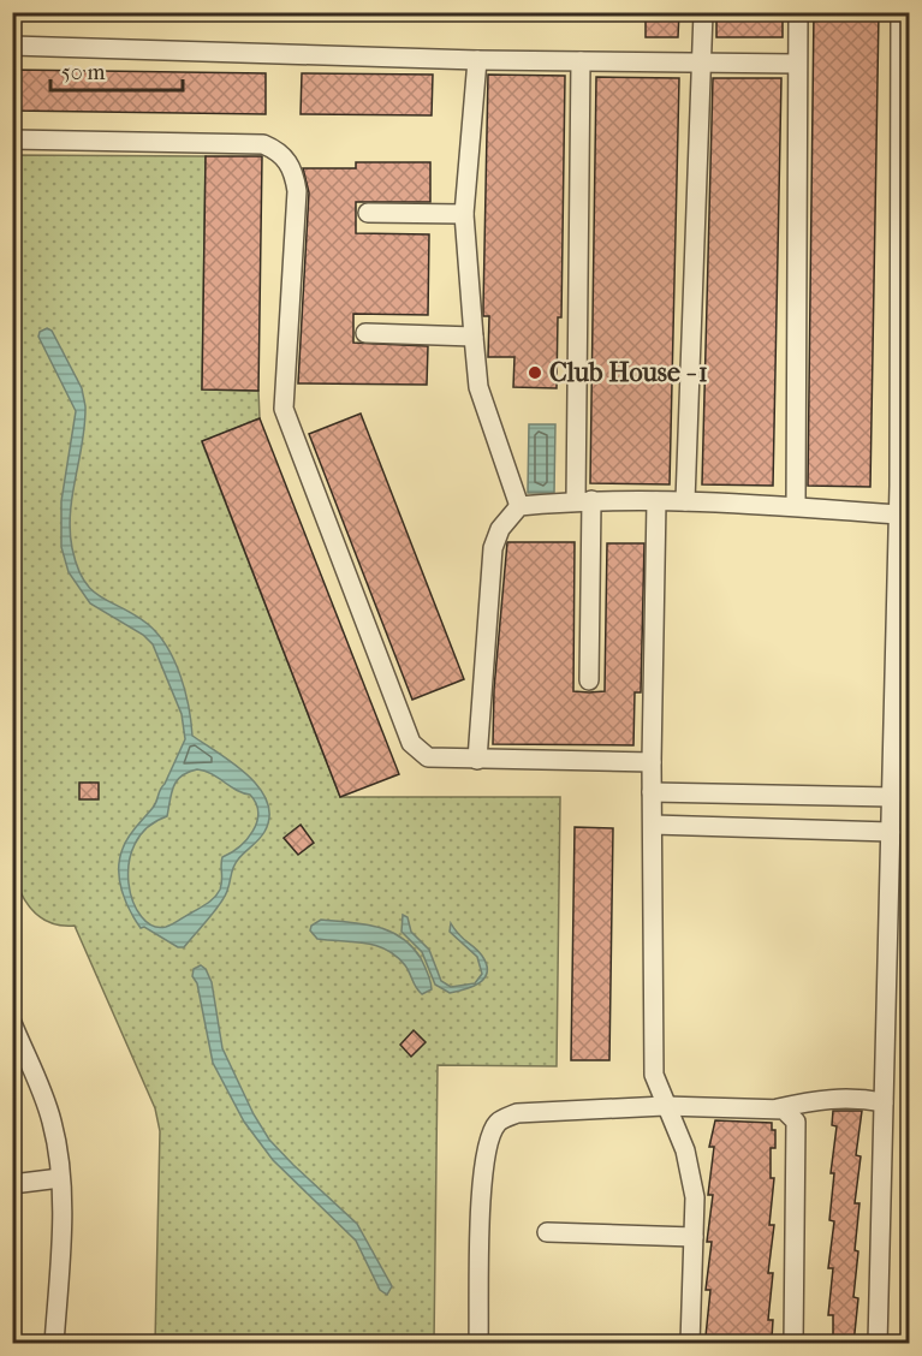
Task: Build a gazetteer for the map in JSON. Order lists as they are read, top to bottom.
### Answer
{
  "places": ["Club House - 1"],
  "scale_bar": "50 m"
}
